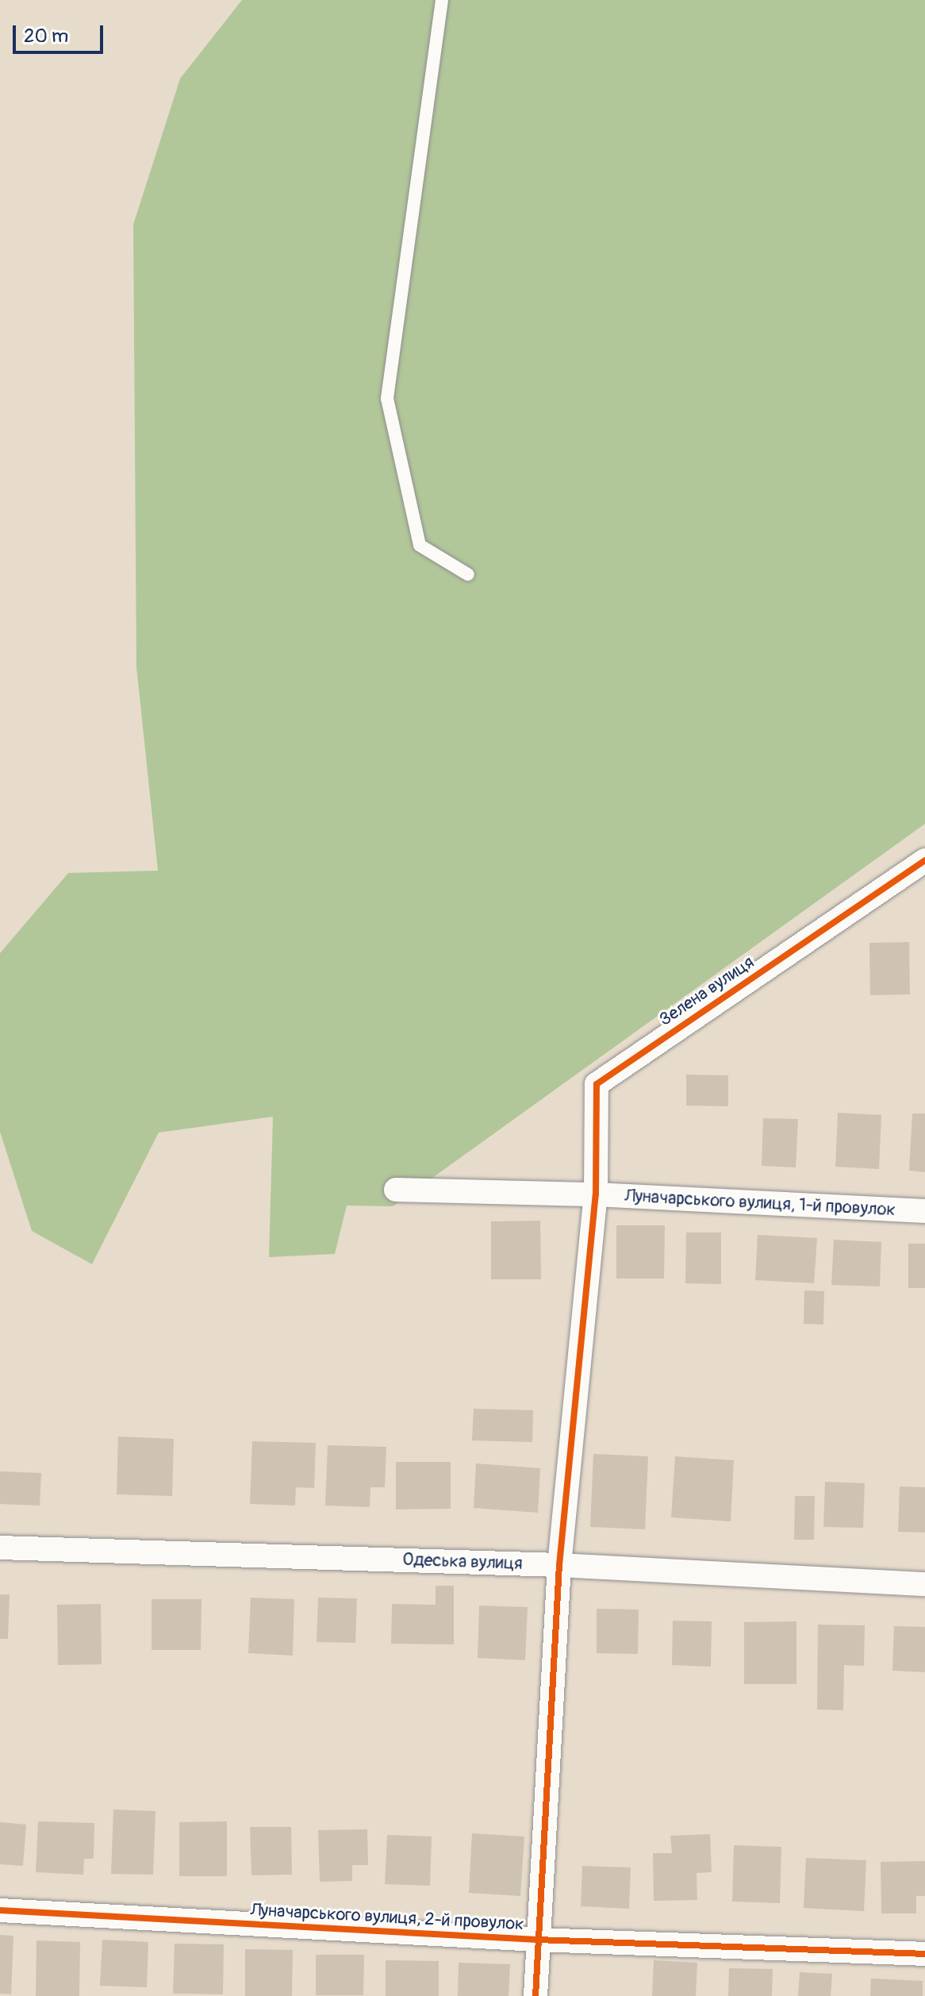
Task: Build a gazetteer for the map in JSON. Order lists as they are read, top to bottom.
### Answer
{
  "streets": {
    "street": [
      "Зелена вулиця",
      "Луначарського вулиця, 1-й провулок",
      "Одеська вулиця",
      "Луначарського вулиця, 2-й провулок"
    ]
  },
  "crossings": [
    ["Зелена вулиця", "Луначарського вулиця, 1-й провулок"]
  ],
  "scale_bar": "20 m"
}
